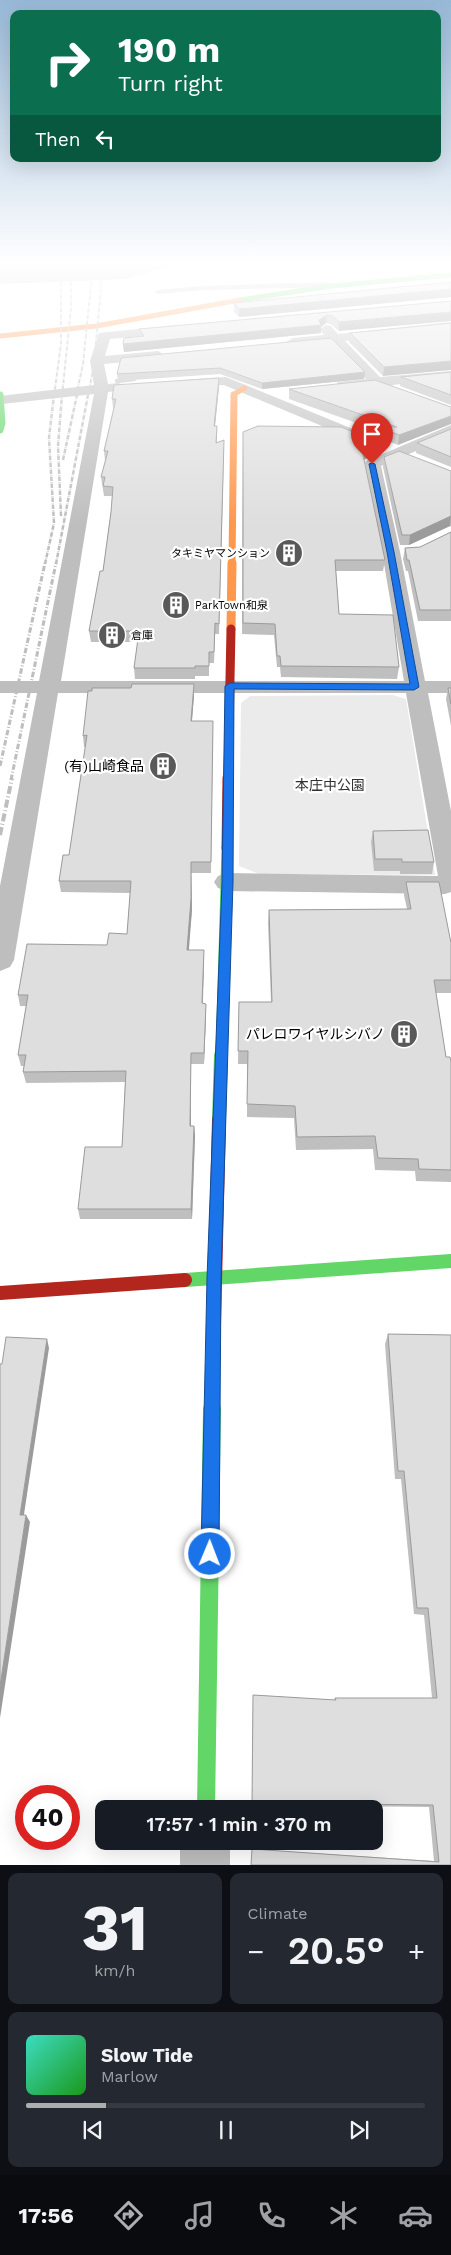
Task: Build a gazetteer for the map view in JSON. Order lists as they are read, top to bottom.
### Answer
{
  "parks": ["本庄中公園"],
  "places": {
    "building": [
      "タキミヤマンション",
      "ParkTown和泉",
      "倉庫",
      "(有)山崎食品",
      "パレロワイヤルシバノ"
    ]
  },
  "page": {
    "turn": ["190 m", "Turn right"],
    "then": "Then",
    "limit": "40",
    "trip": "17:57 · 1 min · 370 m",
    "tile": [
      ["31", "km/h"],
      "Climate"
    ],
    "heat": ["−", "20.5°", "+"],
    "song": ["Slow Tide", "Marlow"],
    "tabs": "17:56"
  }
}
